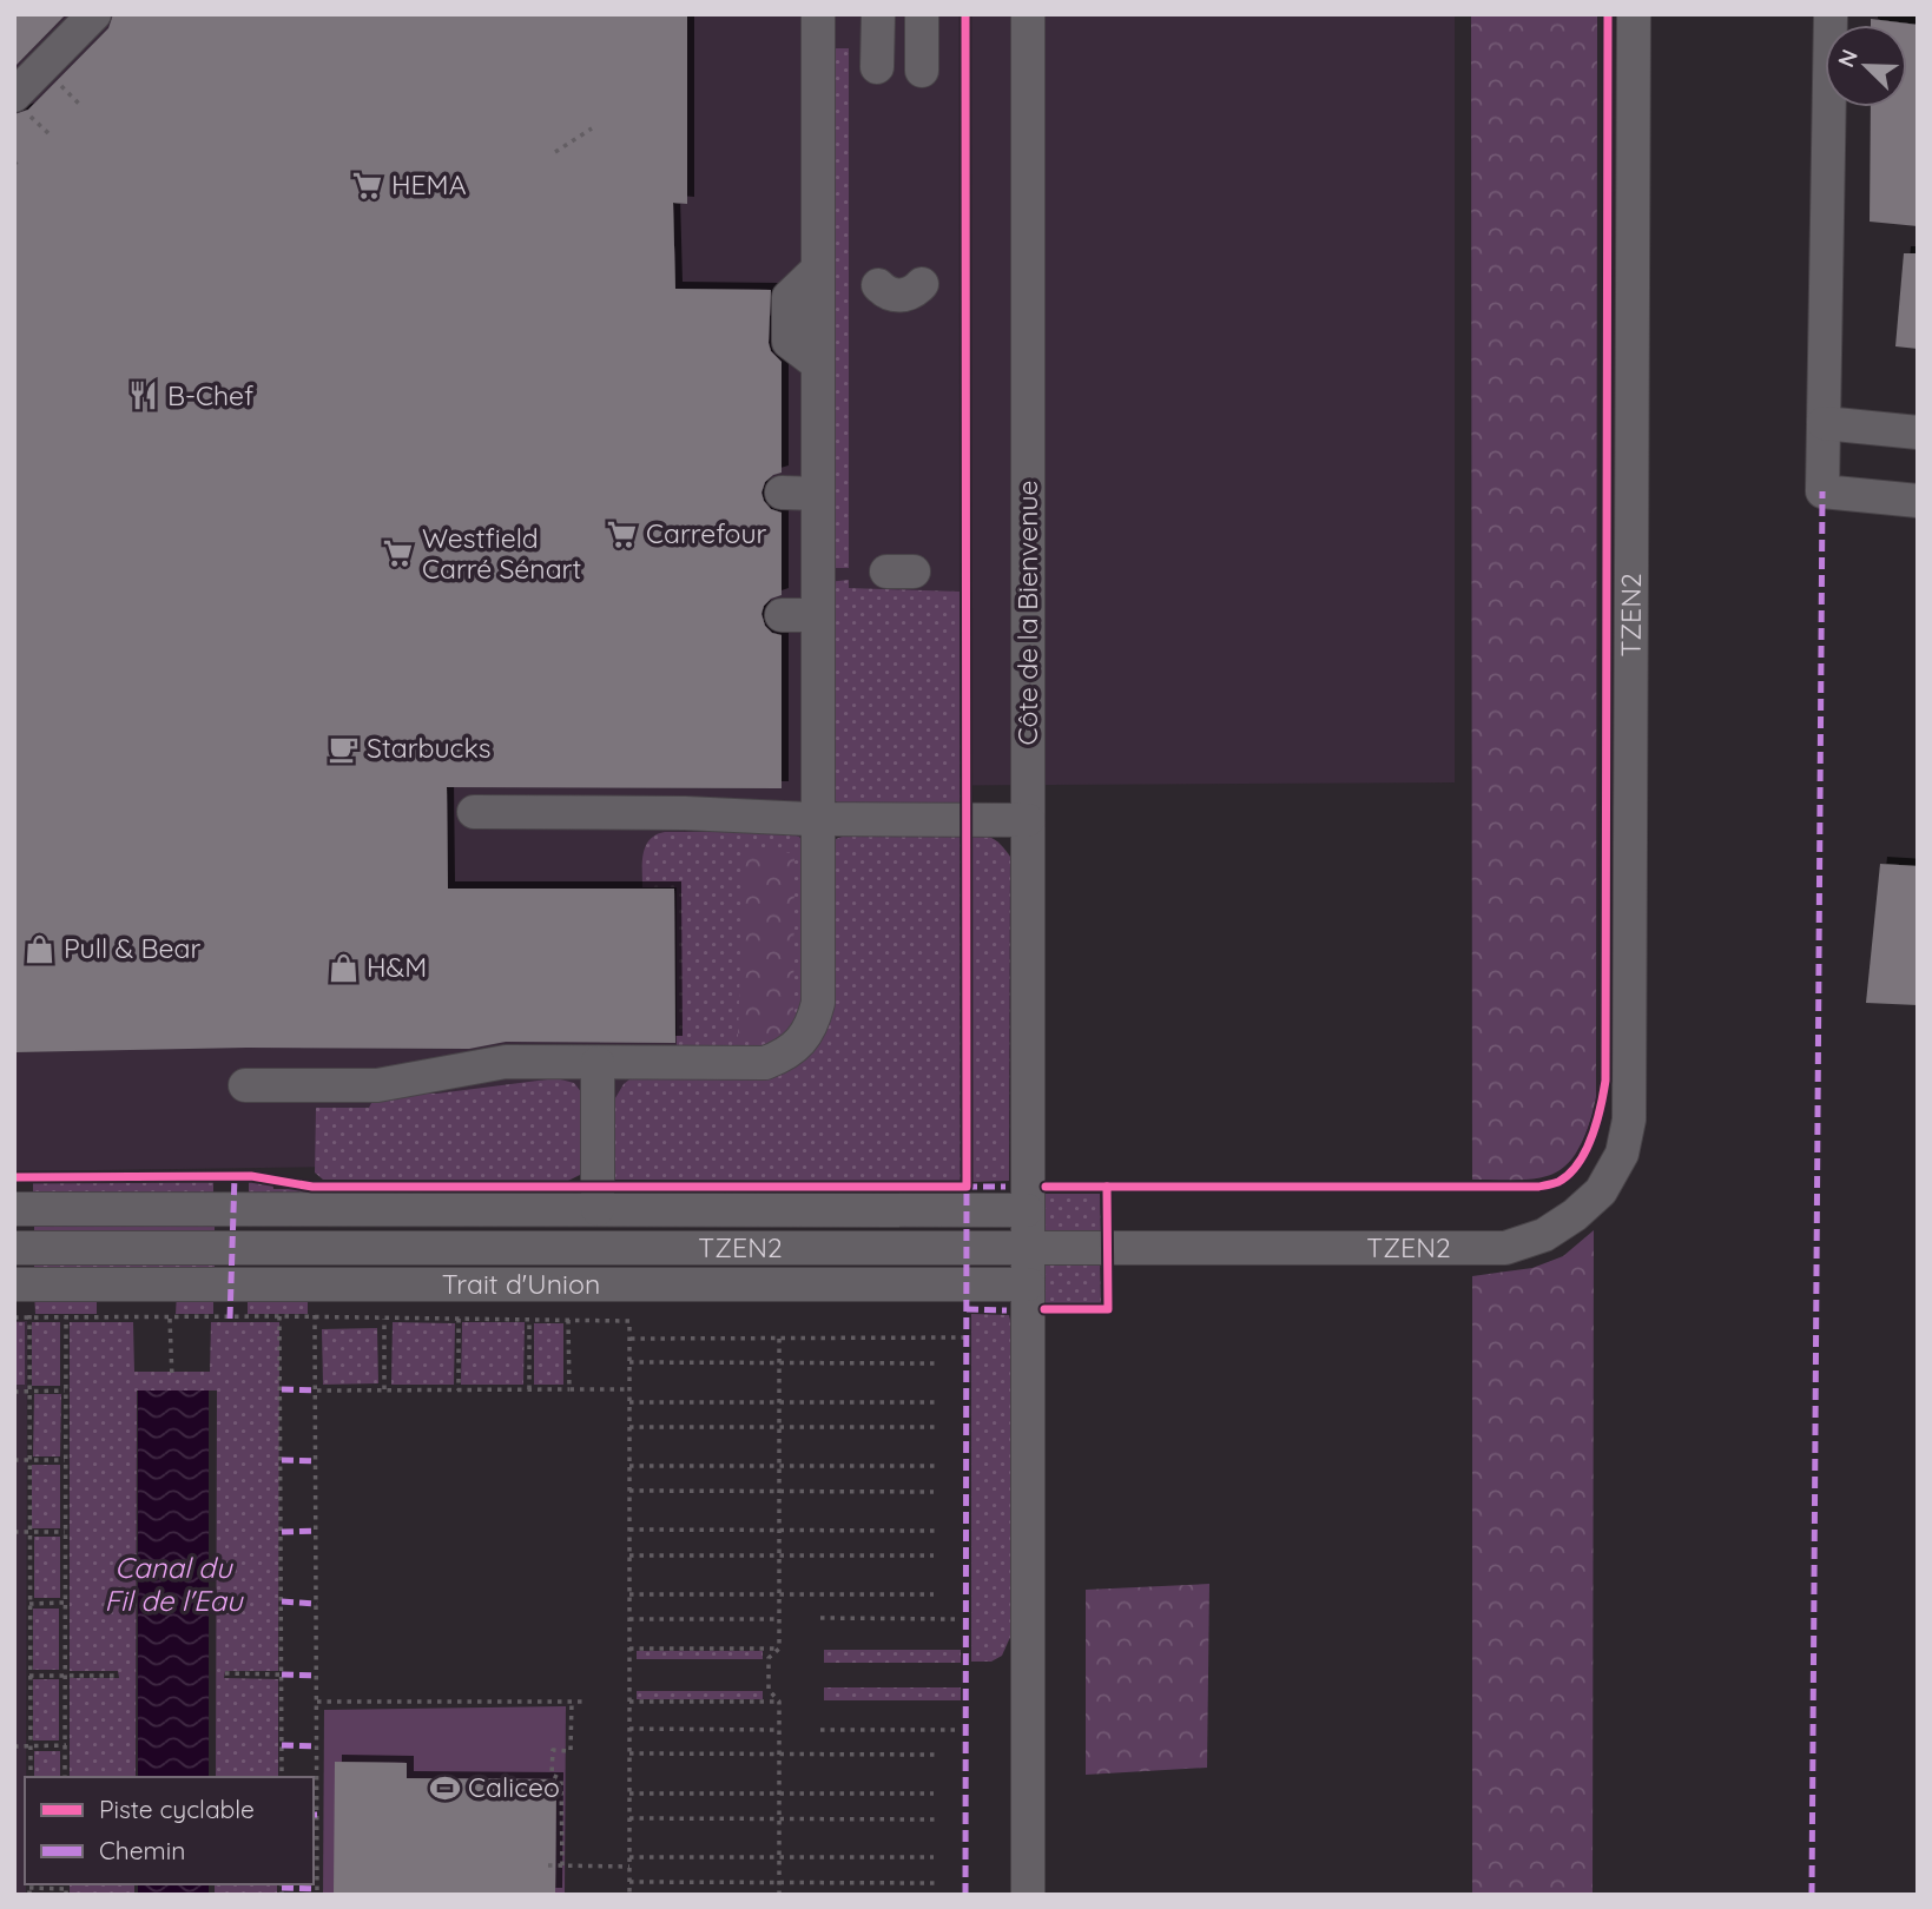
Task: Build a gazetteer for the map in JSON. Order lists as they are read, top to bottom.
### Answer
{
  "streets": {
    "street": ["Côte de la Bienvenue", "TZEN2", "Trait d'Union"]
  },
  "crossings": [
    ["Côte de la Bienvenue", "TZEN2"],
    ["Côte de la Bienvenue", "Trait d'Union"]
  ],
  "water": ["Canal du Fil de l'Eau"],
  "places": {
    "supermarket": ["HEMA", "Carrefour", "Westfield Carré Sénart"],
    "restaurant": ["B-Chef"],
    "cafe": ["Starbucks"],
    "shop": ["Pull & Bear", "H&M"],
    "sports": ["Caliceo"]
  },
  "legend": ["Piste cyclable", "Chemin"],
  "north": "top left"
}
